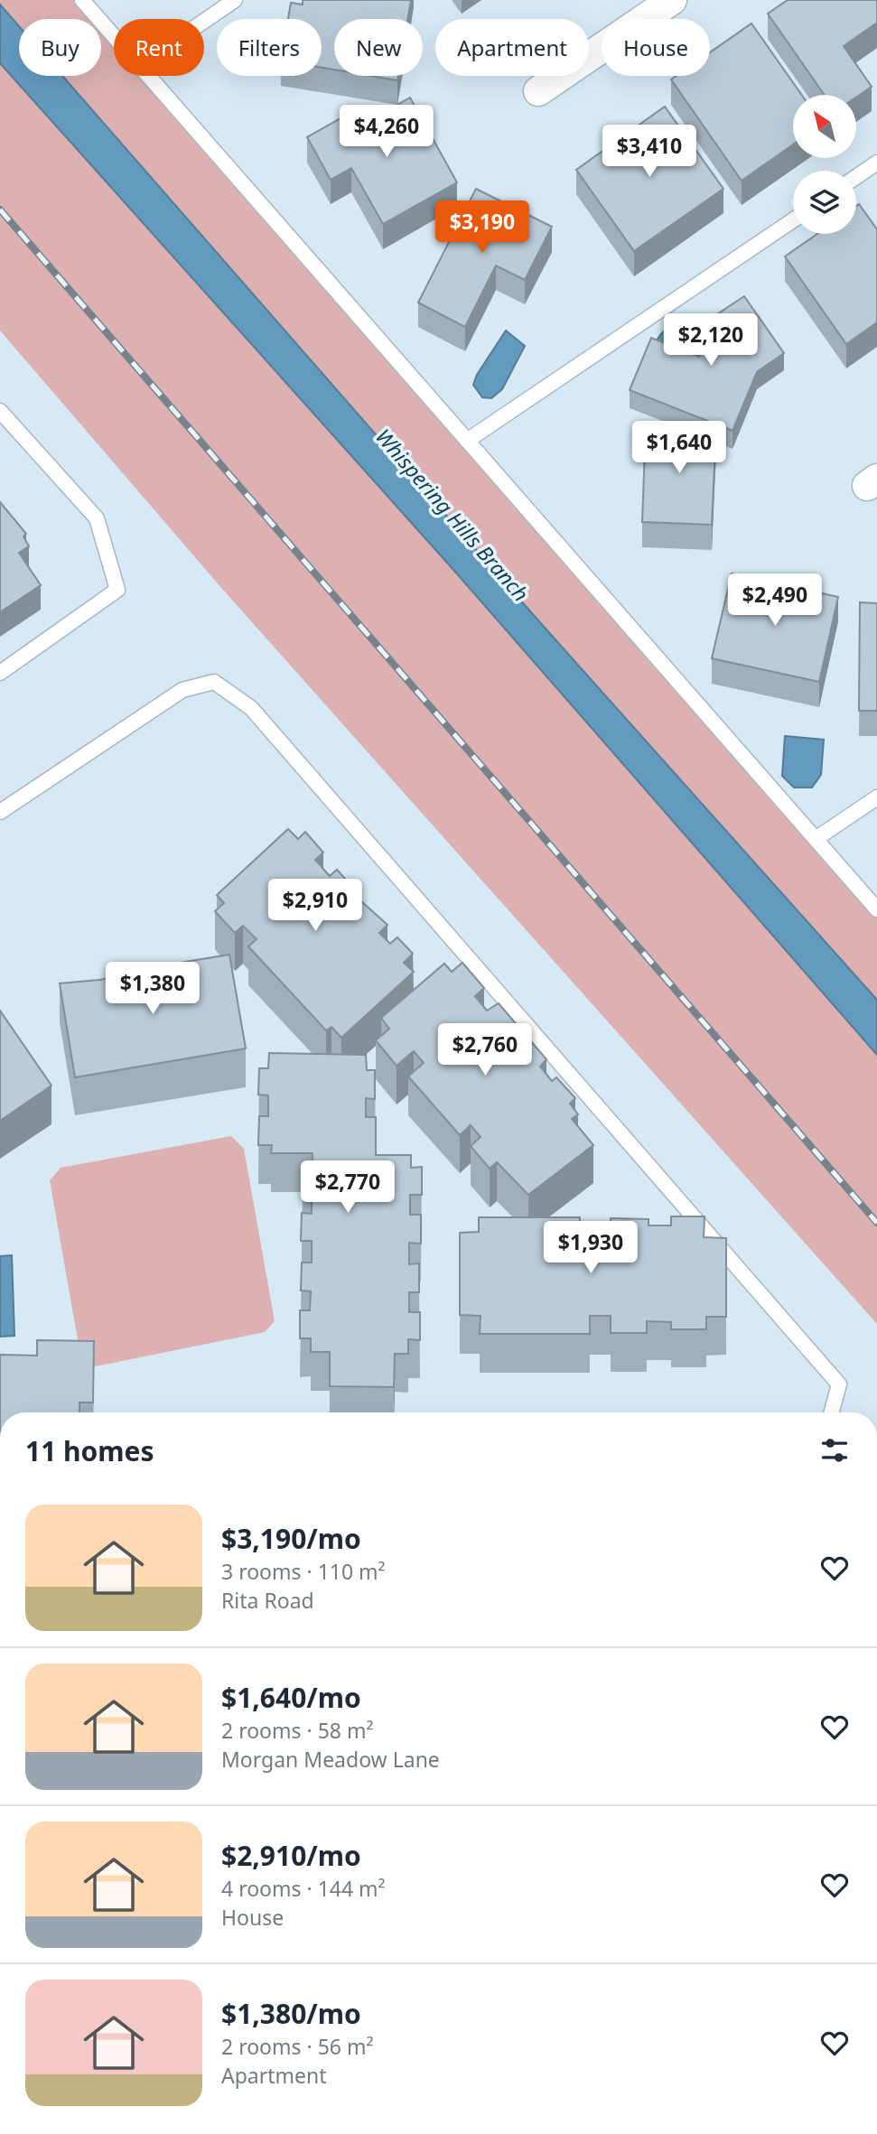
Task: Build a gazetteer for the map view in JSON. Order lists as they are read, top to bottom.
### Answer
{
  "water": ["Whispering Hills Branch"],
  "north": "top left",
  "page": {
    "chip": [
      "Buy",
      "Rent",
      "Filters",
      "New",
      "Apartment",
      "House"
    ],
    "price": [
      "$4,260",
      "$3,410",
      "$3,190",
      "$2,120",
      "$1,640",
      "$2,490",
      "$2,910",
      "$1,380",
      "$2,760",
      "$2,770",
      "$1,930"
    ],
    "heading": "11 homes",
    "list": [
      {
        "name": "$3,190/mo",
        "note": "3 rooms · 110 m² · Rita Road"
      },
      {
        "name": "$1,640/mo",
        "note": "2 rooms · 58 m² · Morgan Meadow Lane"
      },
      {
        "name": "$2,910/mo",
        "note": "4 rooms · 144 m² · House"
      },
      {
        "name": "$1,380/mo",
        "note": "2 rooms · 56 m² · Apartment"
      }
    ]
  }
}
